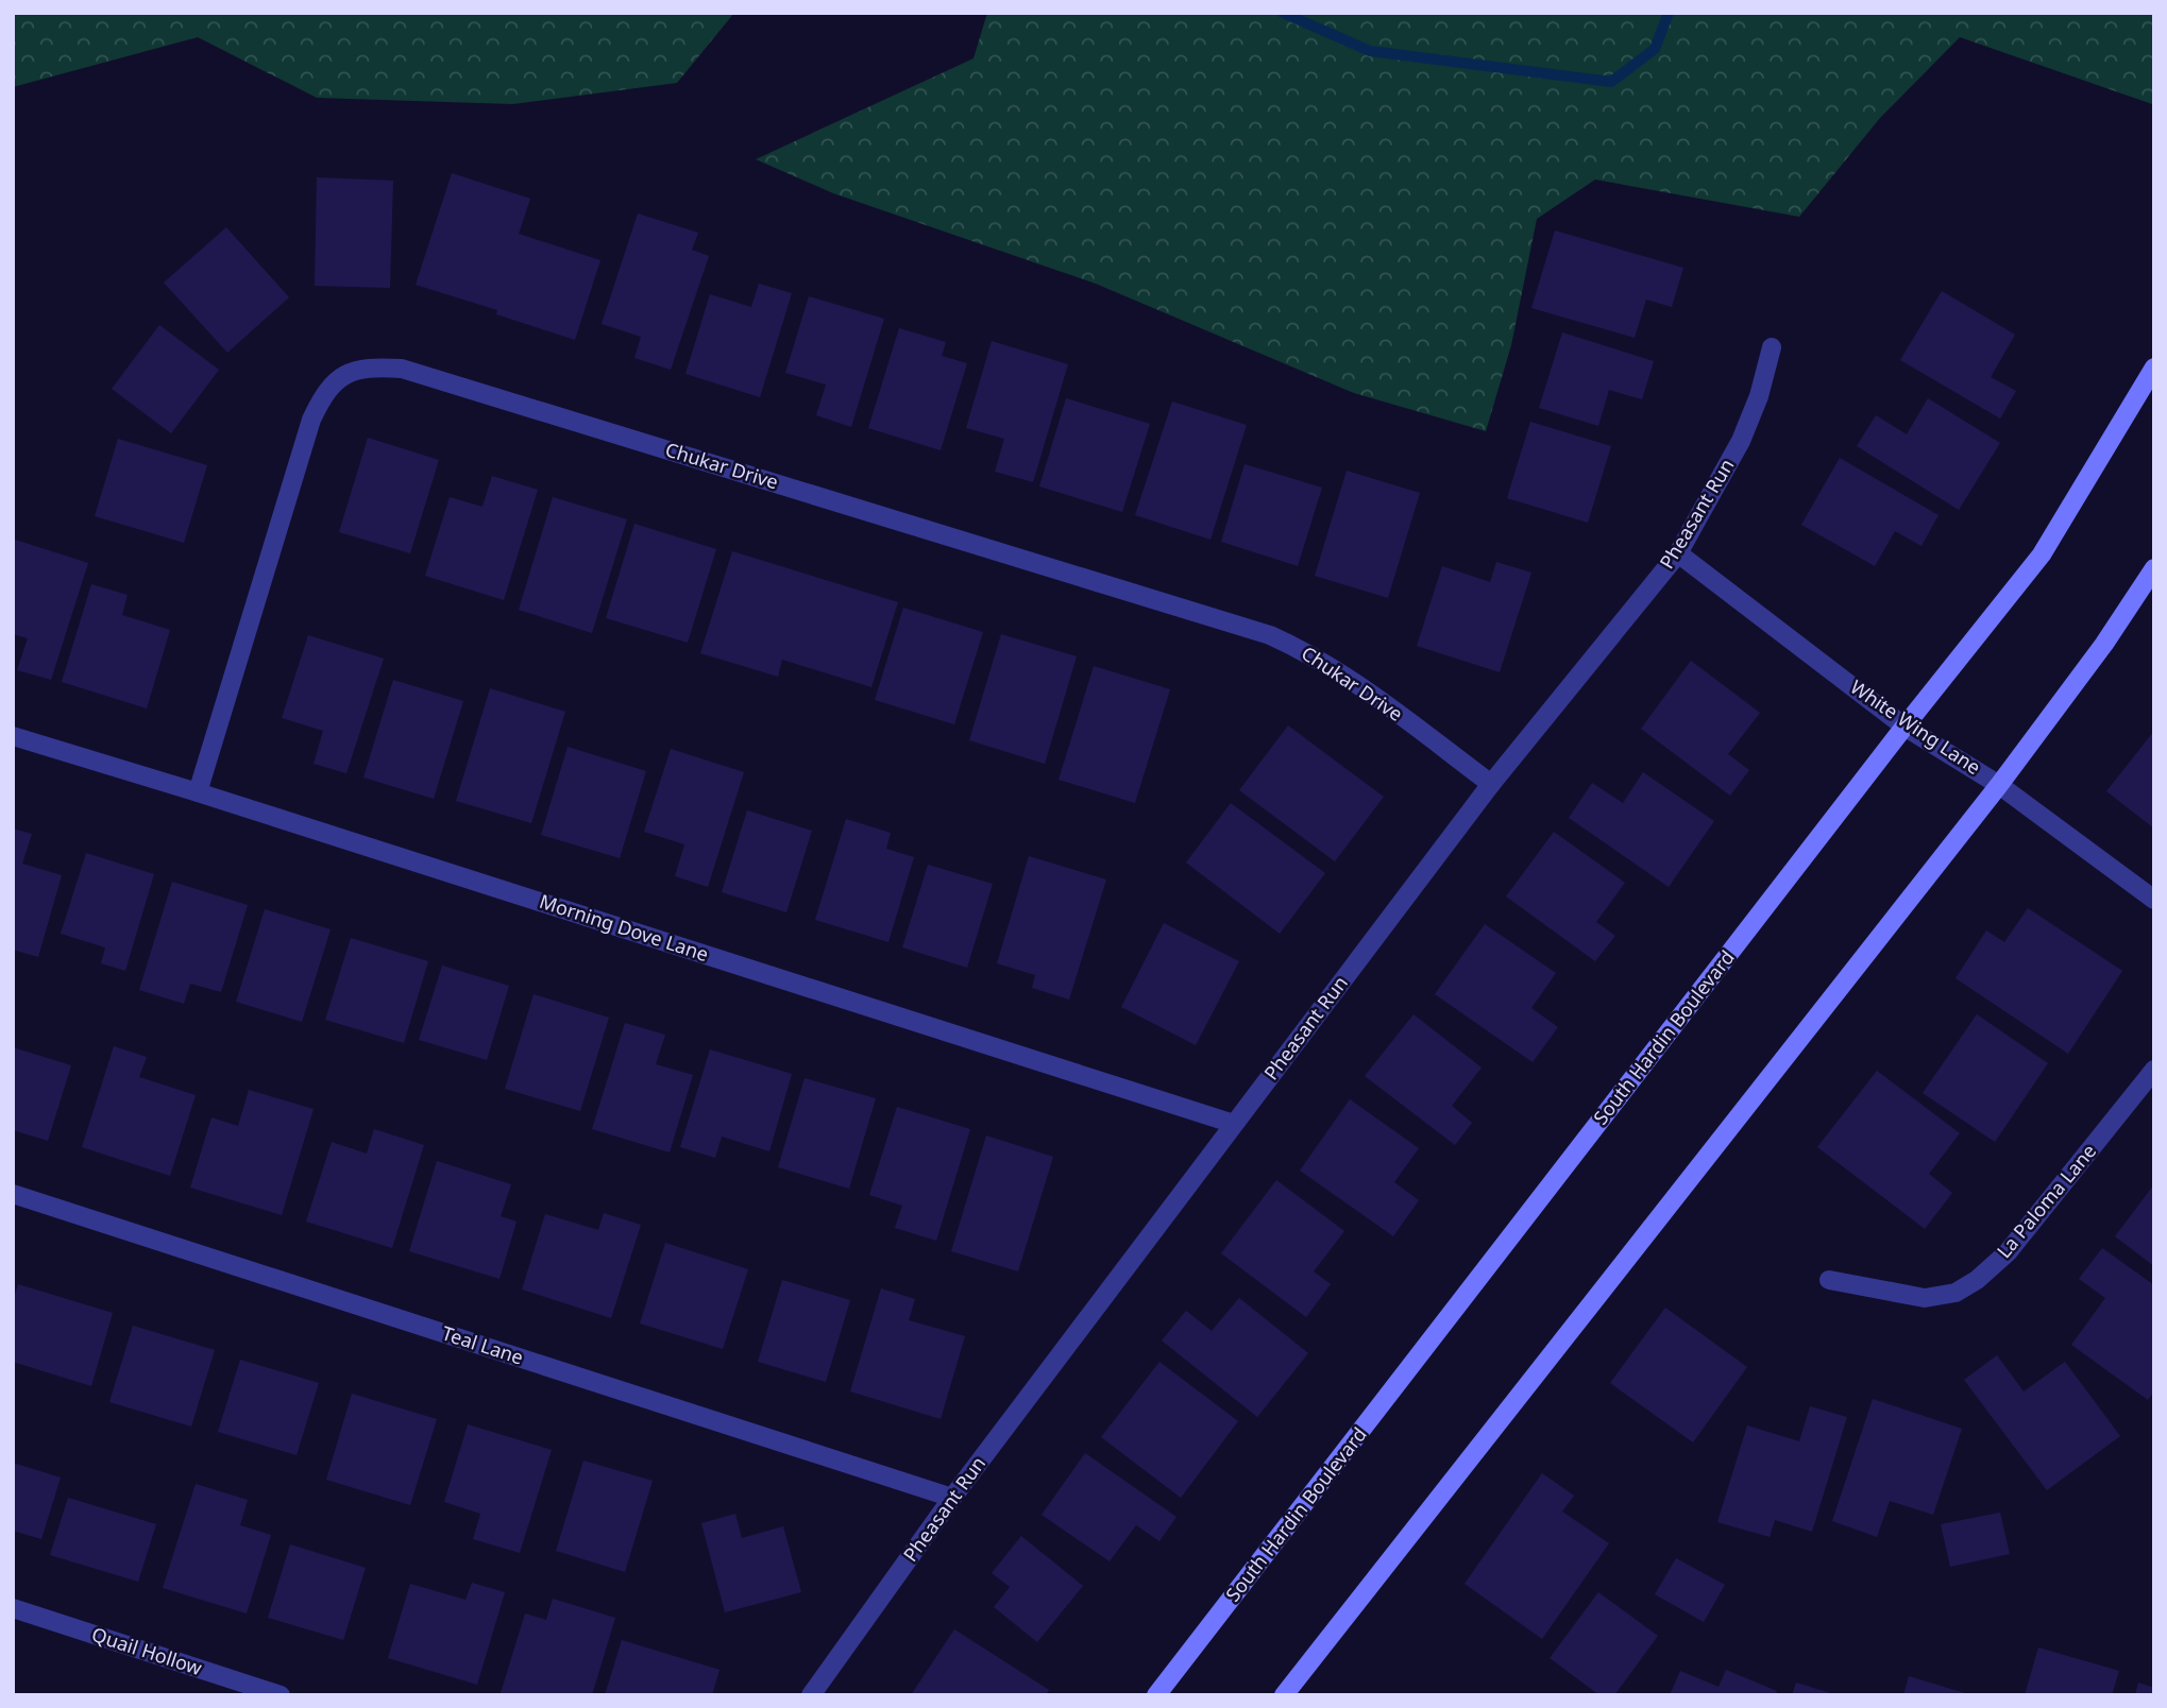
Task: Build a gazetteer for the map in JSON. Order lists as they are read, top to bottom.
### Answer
{
  "streets": {
    "main road": ["South Hardin Boulevard"],
    "street": [
      "Chukar Drive",
      "Pheasant Run",
      "White Wing Lane",
      "Morning Dove Lane",
      "La Paloma Lane",
      "Teal Lane",
      "Quail Hollow"
    ]
  },
  "crossings": [
    ["Chukar Drive", "Pheasant Run"],
    ["Chukar Drive", "Morning Dove Lane"],
    ["Pheasant Run", "White Wing Lane"],
    ["Pheasant Run", "Morning Dove Lane"],
    ["Pheasant Run", "Teal Lane"],
    ["White Wing Lane", "South Hardin Boulevard"]
  ]
}
